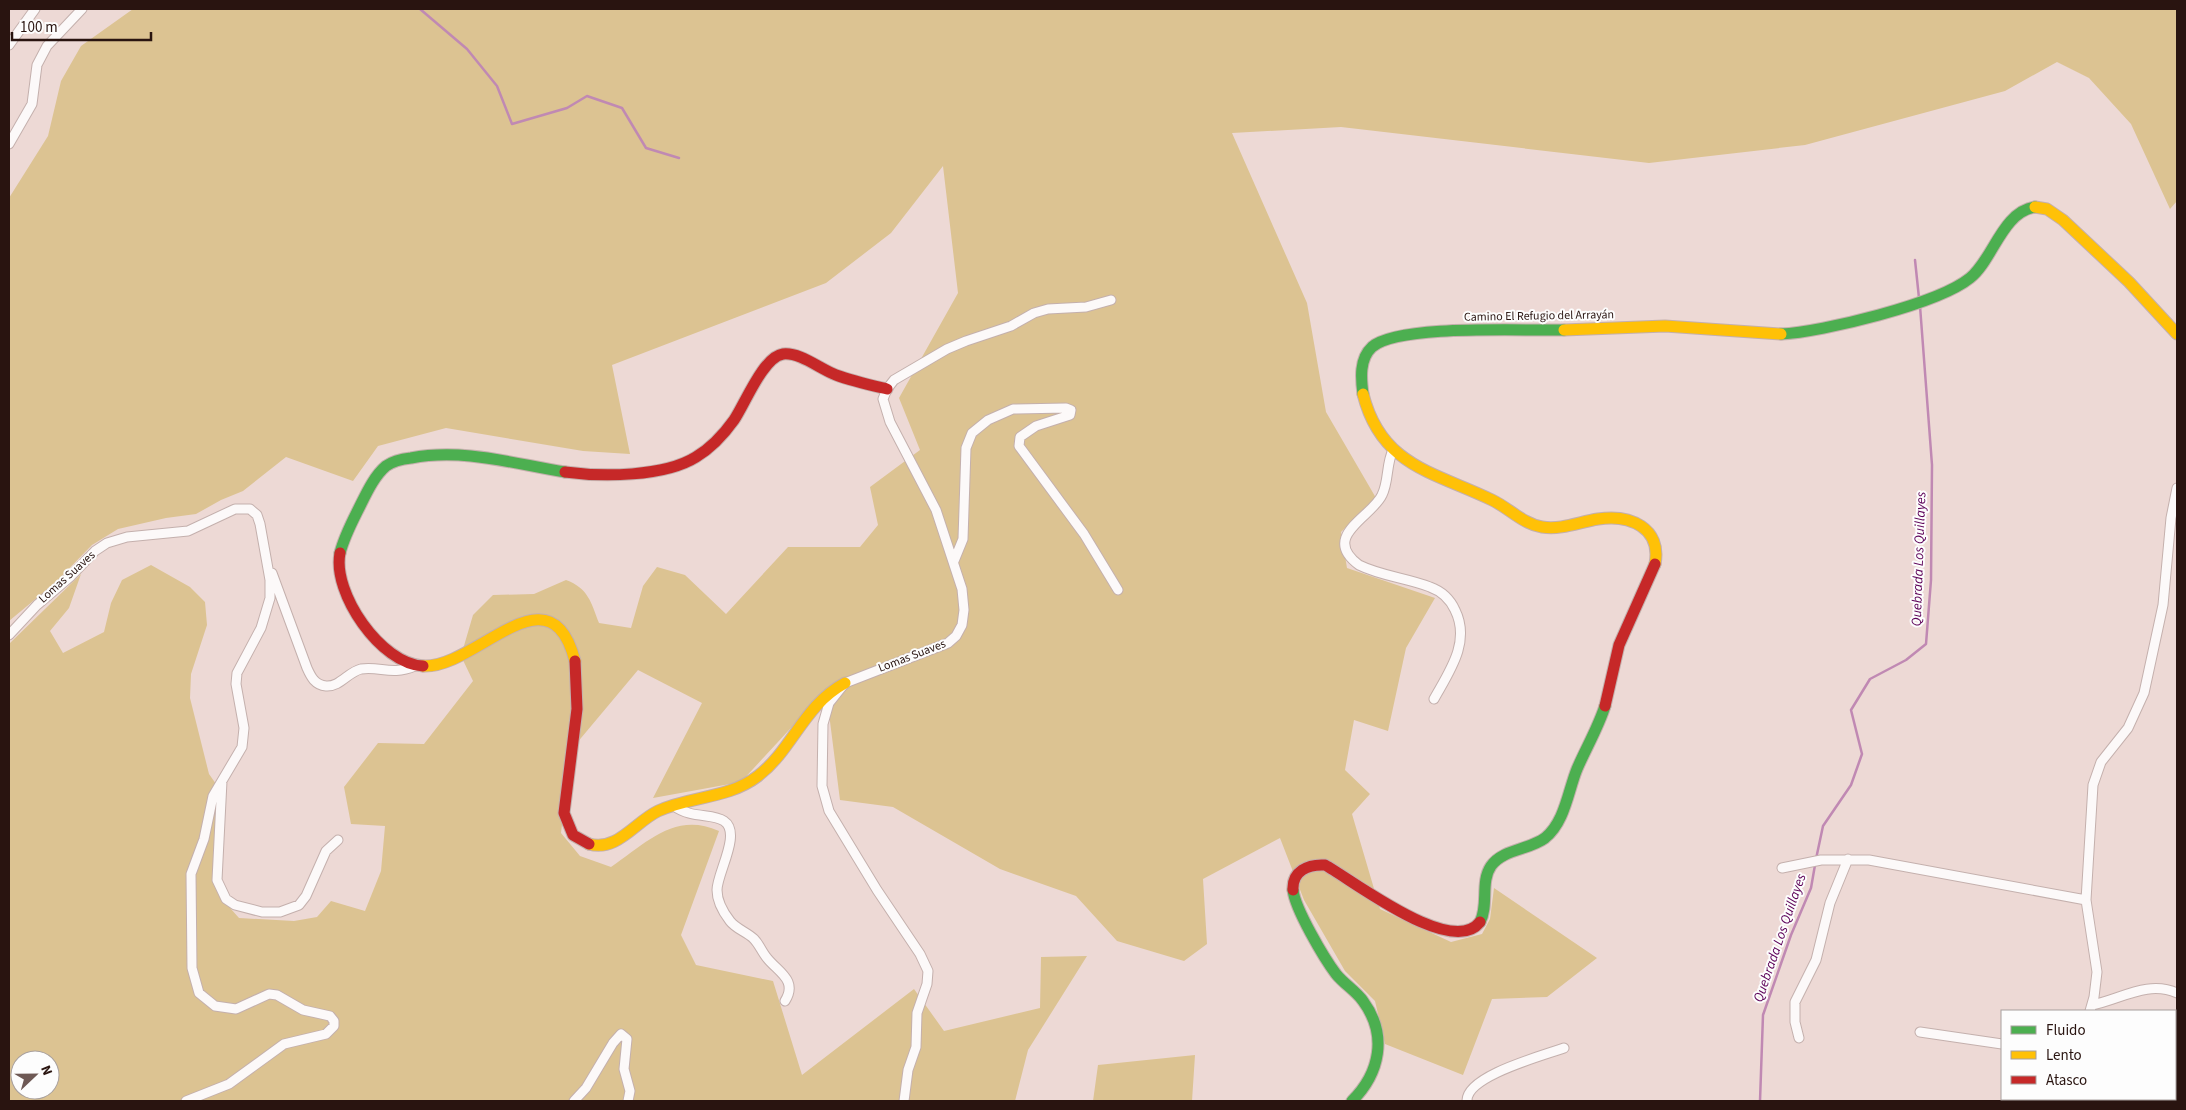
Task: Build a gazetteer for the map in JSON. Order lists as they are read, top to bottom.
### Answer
{
  "streets": {
    "street": ["Camino El Refugio del Arrayán", "Lomas Suaves"]
  },
  "water": ["Quebrada Los Quillayes"],
  "legend": ["Fluido", "Lento", "Atasco"],
  "scale_bar": "100 m",
  "north": "right"
}
